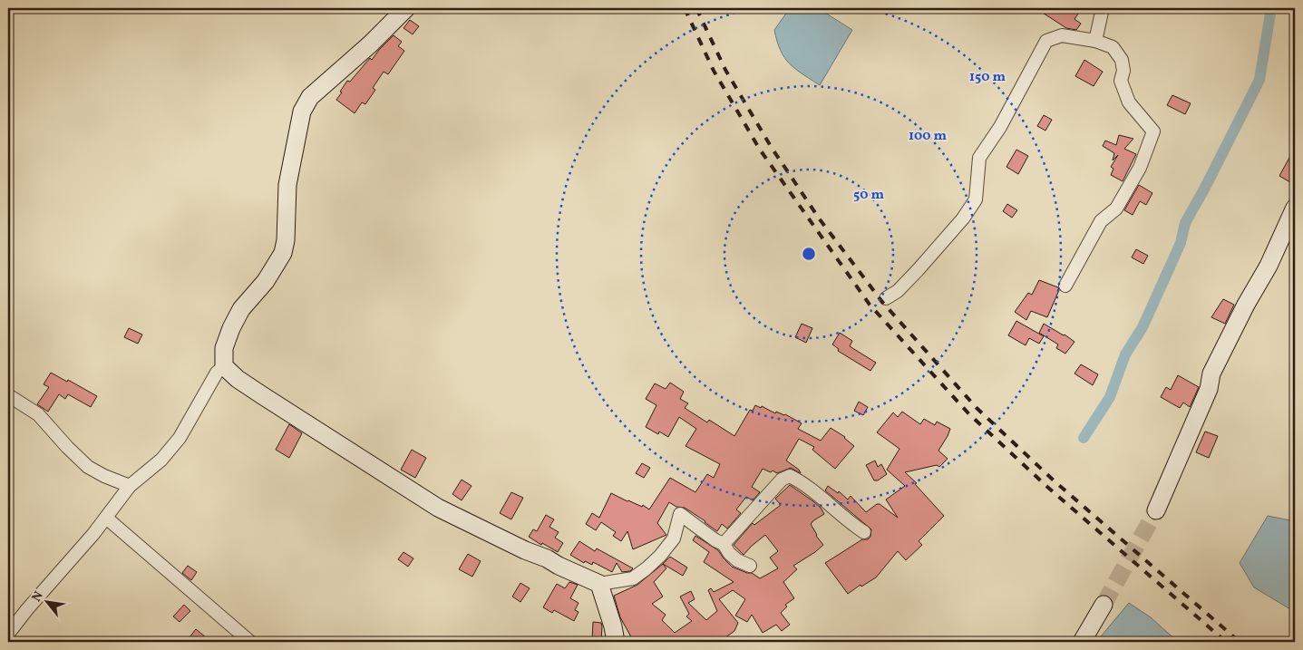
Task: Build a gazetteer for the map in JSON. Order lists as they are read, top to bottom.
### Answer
{
  "north": "top left",
  "rings": ["150 m", "100 m", "50 m"]
}
